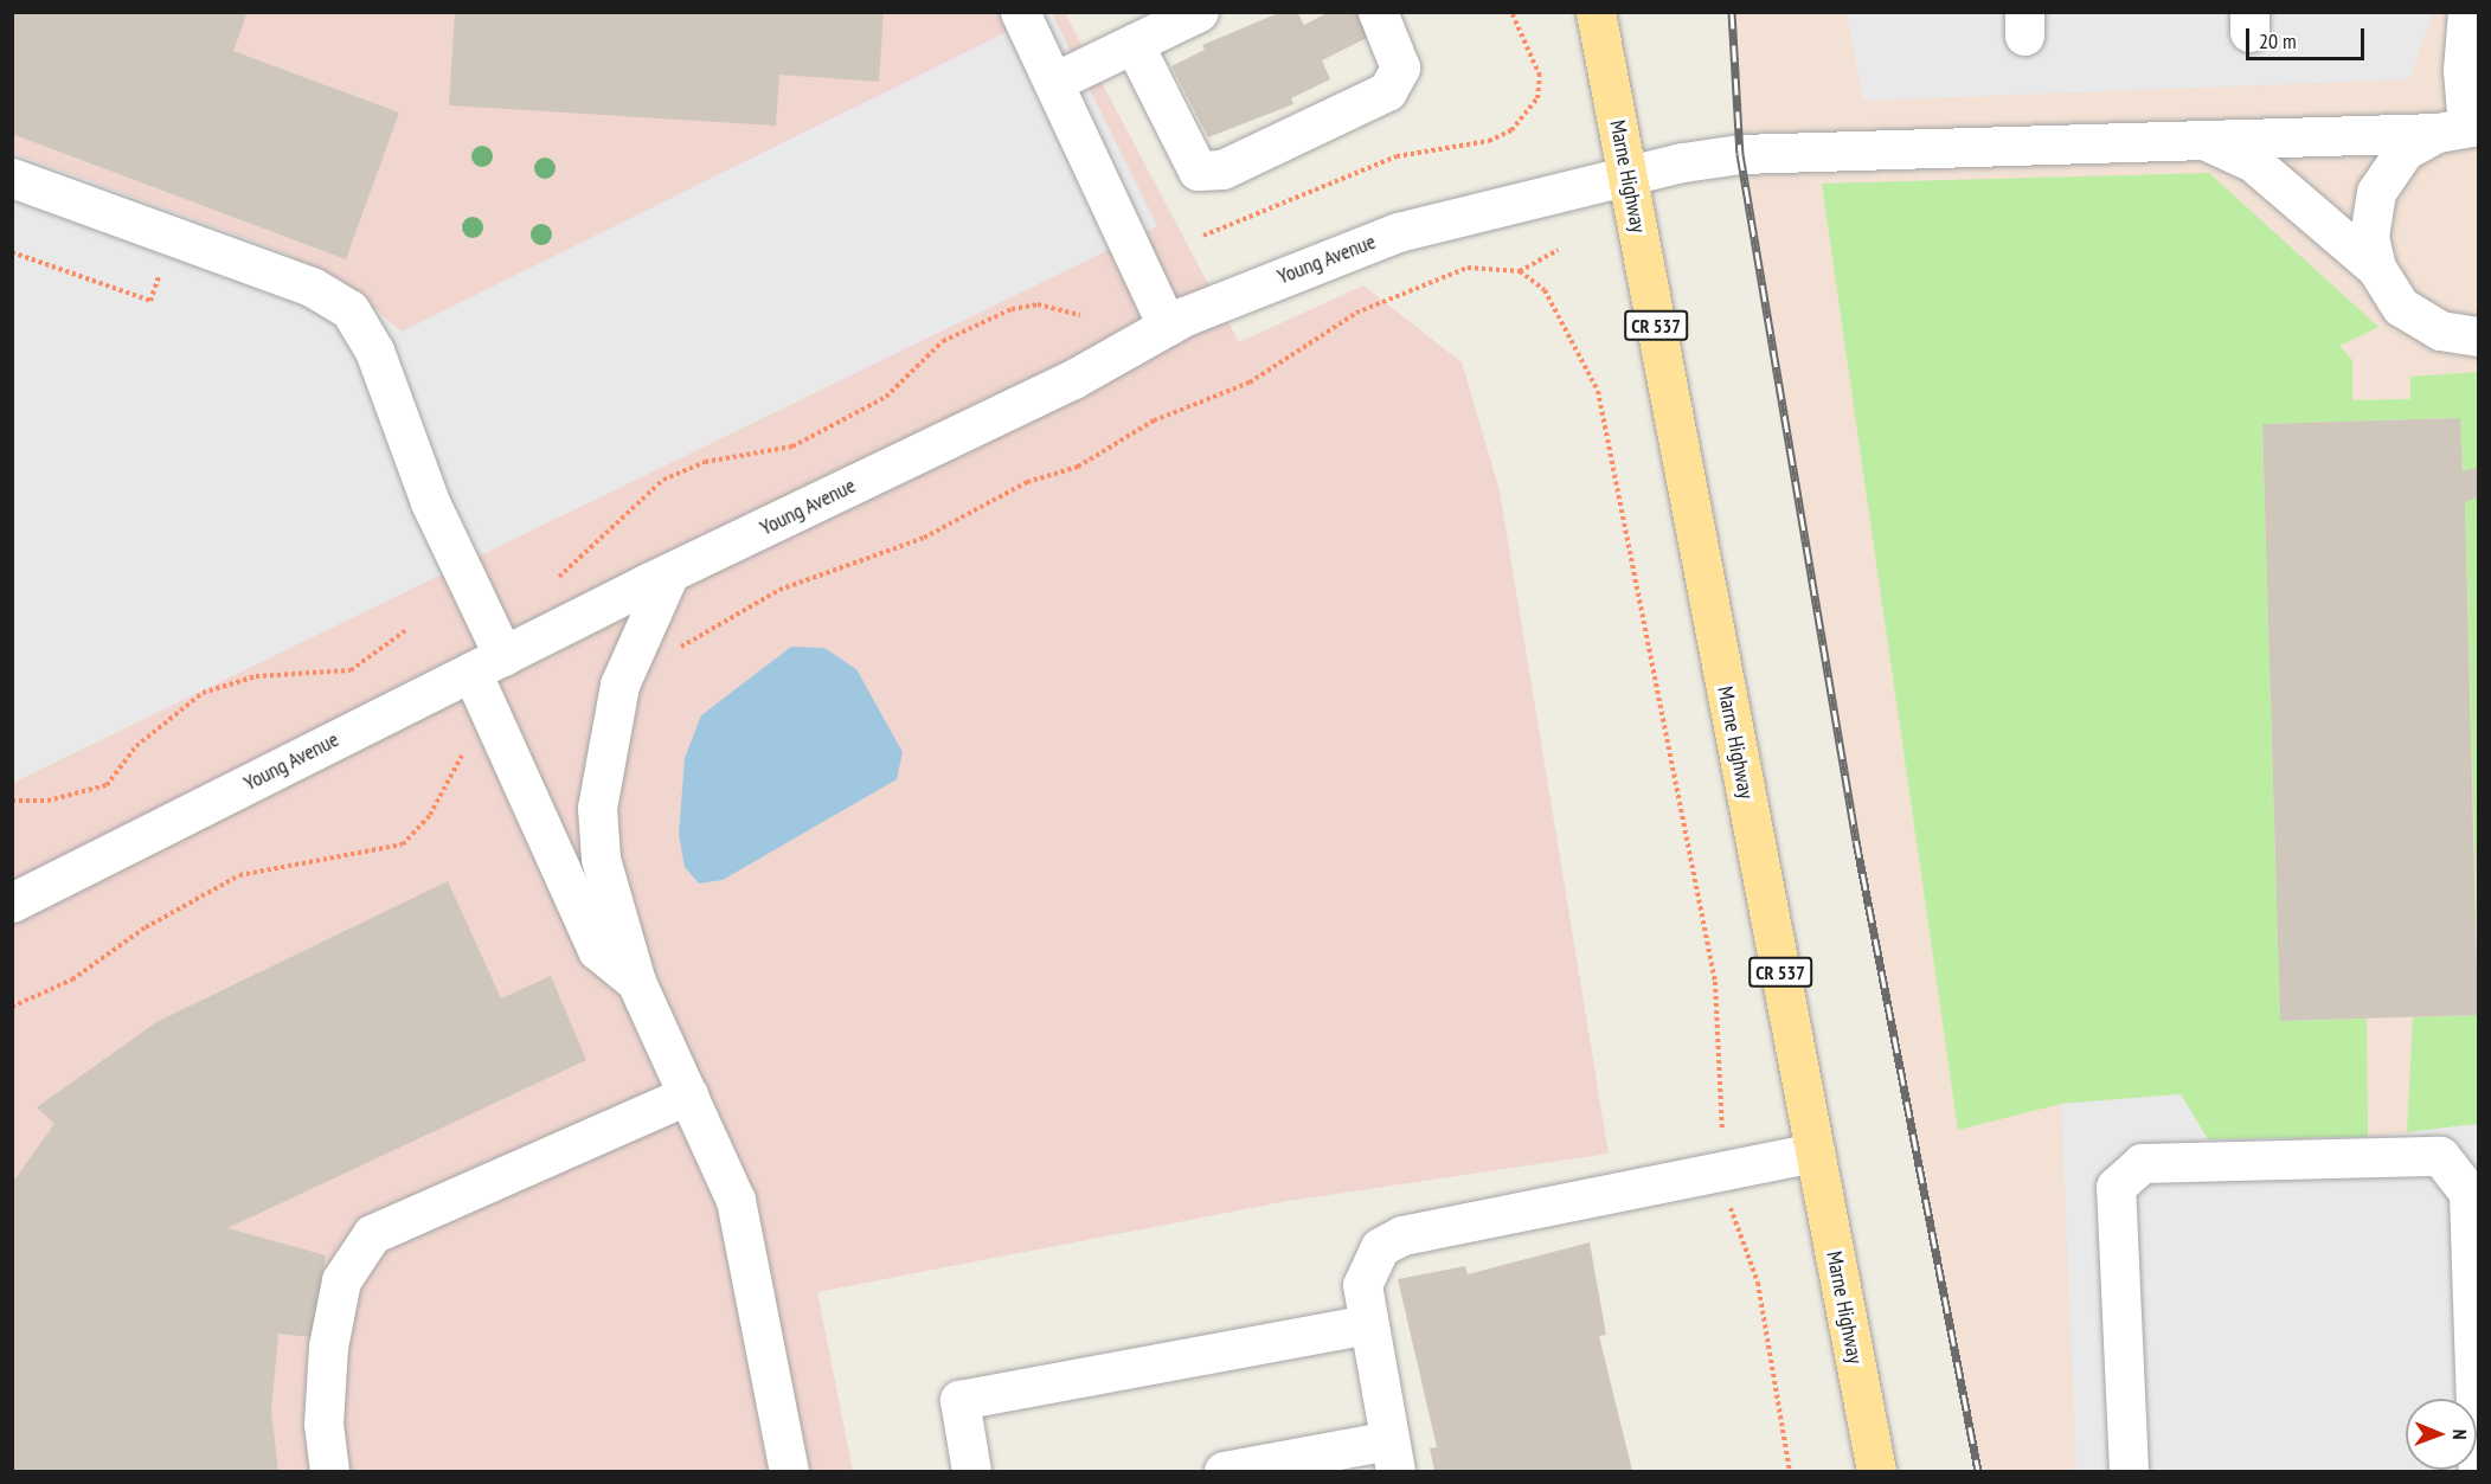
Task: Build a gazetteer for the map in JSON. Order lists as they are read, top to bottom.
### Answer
{
  "streets": {
    "main road": ["Marne Highway", "CR 537"],
    "street": ["Young Avenue"]
  },
  "crossings": [
    ["Marne Highway", "Young Avenue"]
  ],
  "scale_bar": "20 m",
  "north": "right"
}
